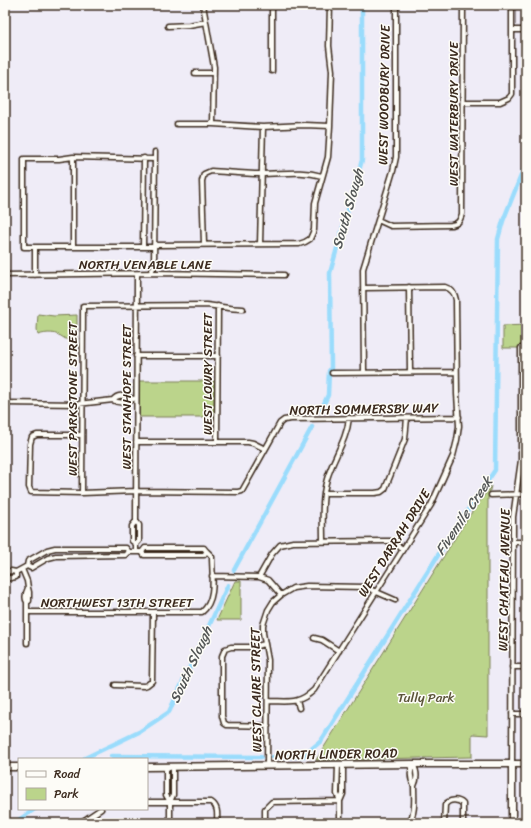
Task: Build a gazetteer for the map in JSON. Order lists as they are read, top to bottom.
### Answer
{
  "streets": {
    "main road": ["NORTH LINDER ROAD"],
    "street": [
      "WEST WOODBURY DRIVE",
      "WEST WATERBURY DRIVE",
      "NORTH VENABLE LANE",
      "WEST LOWRY STREET",
      "WEST STANHOPE STREET",
      "WEST PARKSTONE STREET",
      "NORTH SOMMERSBY WAY",
      "WEST DARRAH DRIVE",
      "WEST CHATEAU AVENUE",
      "NORTHWEST 13TH STREET",
      "WEST CLAIRE STREET"
    ]
  },
  "crossings": [
    ["WEST WOODBURY DRIVE", "WEST WATERBURY DRIVE"],
    ["NORTH VENABLE LANE", "WEST STANHOPE STREET"],
    ["WEST STANHOPE STREET", "WEST PARKSTONE STREET"],
    ["WEST STANHOPE STREET", "NORTH SOMMERSBY WAY"],
    ["NORTH SOMMERSBY WAY", "WEST DARRAH DRIVE"],
    ["WEST CHATEAU AVENUE", "NORTH LINDER ROAD"],
    ["WEST CLAIRE STREET", "NORTH LINDER ROAD"]
  ],
  "water": ["South Slough", "Fivemile Creek"],
  "parks": ["Tully Park"],
  "legend": ["Road", "Park"]
}
